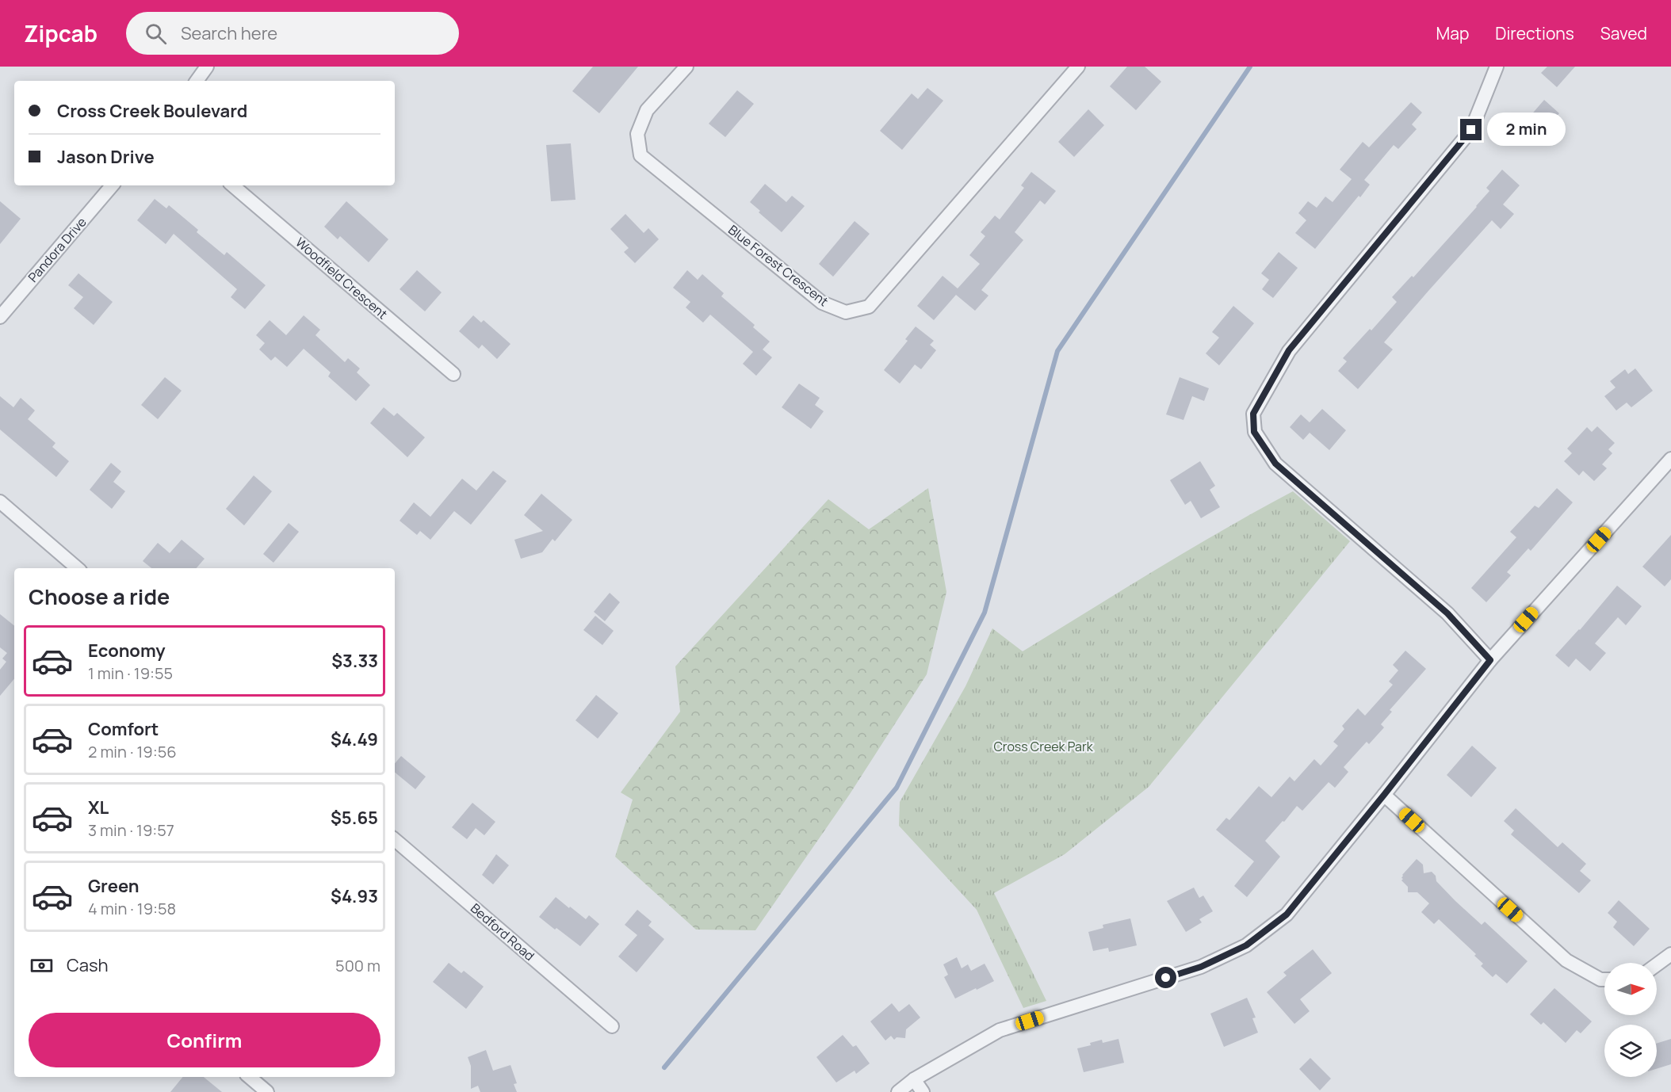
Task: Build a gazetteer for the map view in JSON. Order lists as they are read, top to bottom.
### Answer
{
  "streets": {
    "street": [
      "Pandora Drive",
      "Blue Forest Crescent",
      "Woodfield Crescent",
      "Bedford Road"
    ]
  },
  "parks": ["Cross Creek Park"],
  "north": "right",
  "page": {
    "header": "Zipcab",
    "search": "Search here",
    "nav": ["Map", "Directions", "Saved"],
    "banner": ["Cross Creek Boulevard", "Jason Drive"],
    "bubble": "2 min",
    "heading": "Choose a ride",
    "list": [
      {
        "name": "Economy",
        "note": "1 min · 19:55",
        "value": "$3.33"
      },
      {
        "name": "Comfort",
        "note": "2 min · 19:56",
        "value": "$4.49"
      },
      {
        "name": "XL",
        "note": "3 min · 19:57",
        "value": "$5.65"
      },
      {
        "name": "Green",
        "note": "4 min · 19:58",
        "value": "$4.93"
      }
    ],
    "pay": ["Cash", "500 m"],
    "buttons": "Confirm"
  }
}
